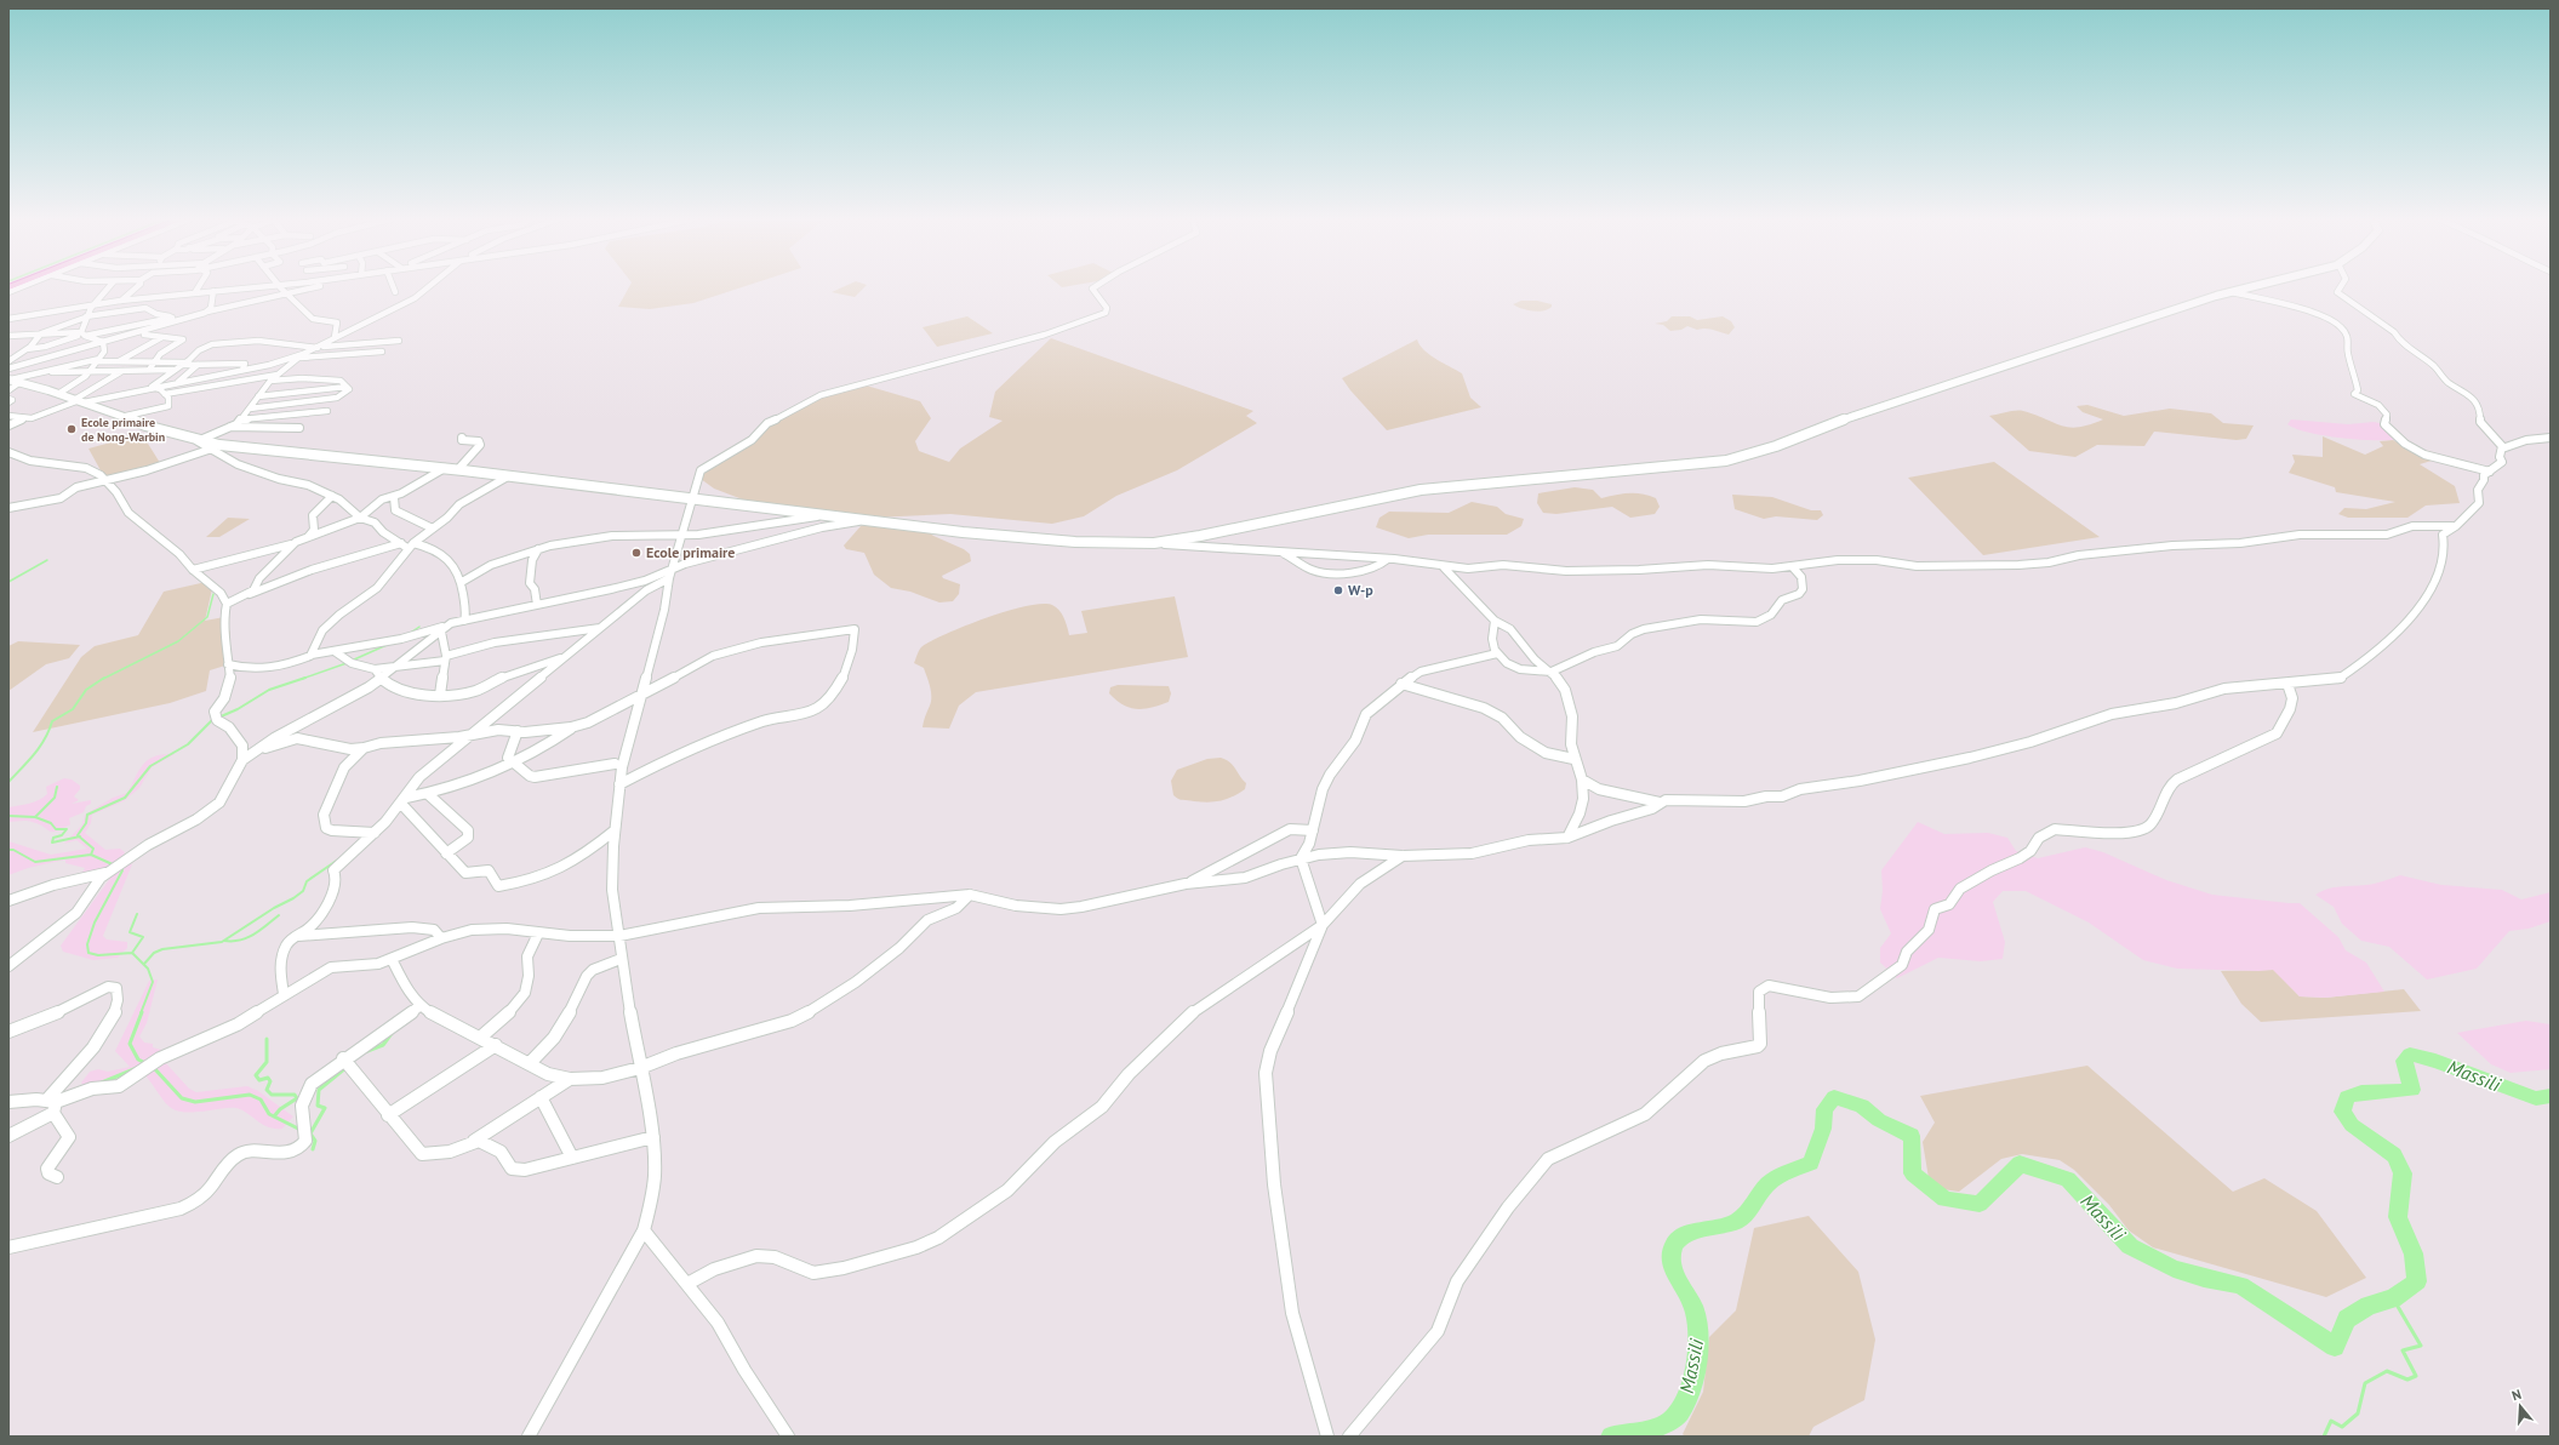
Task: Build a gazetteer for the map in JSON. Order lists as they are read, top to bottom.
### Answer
{
  "water": ["Massili"],
  "places": ["Ecole primaire de Nong-Warbin", "Ecole primaire", "W-p"],
  "north": "top"
}
